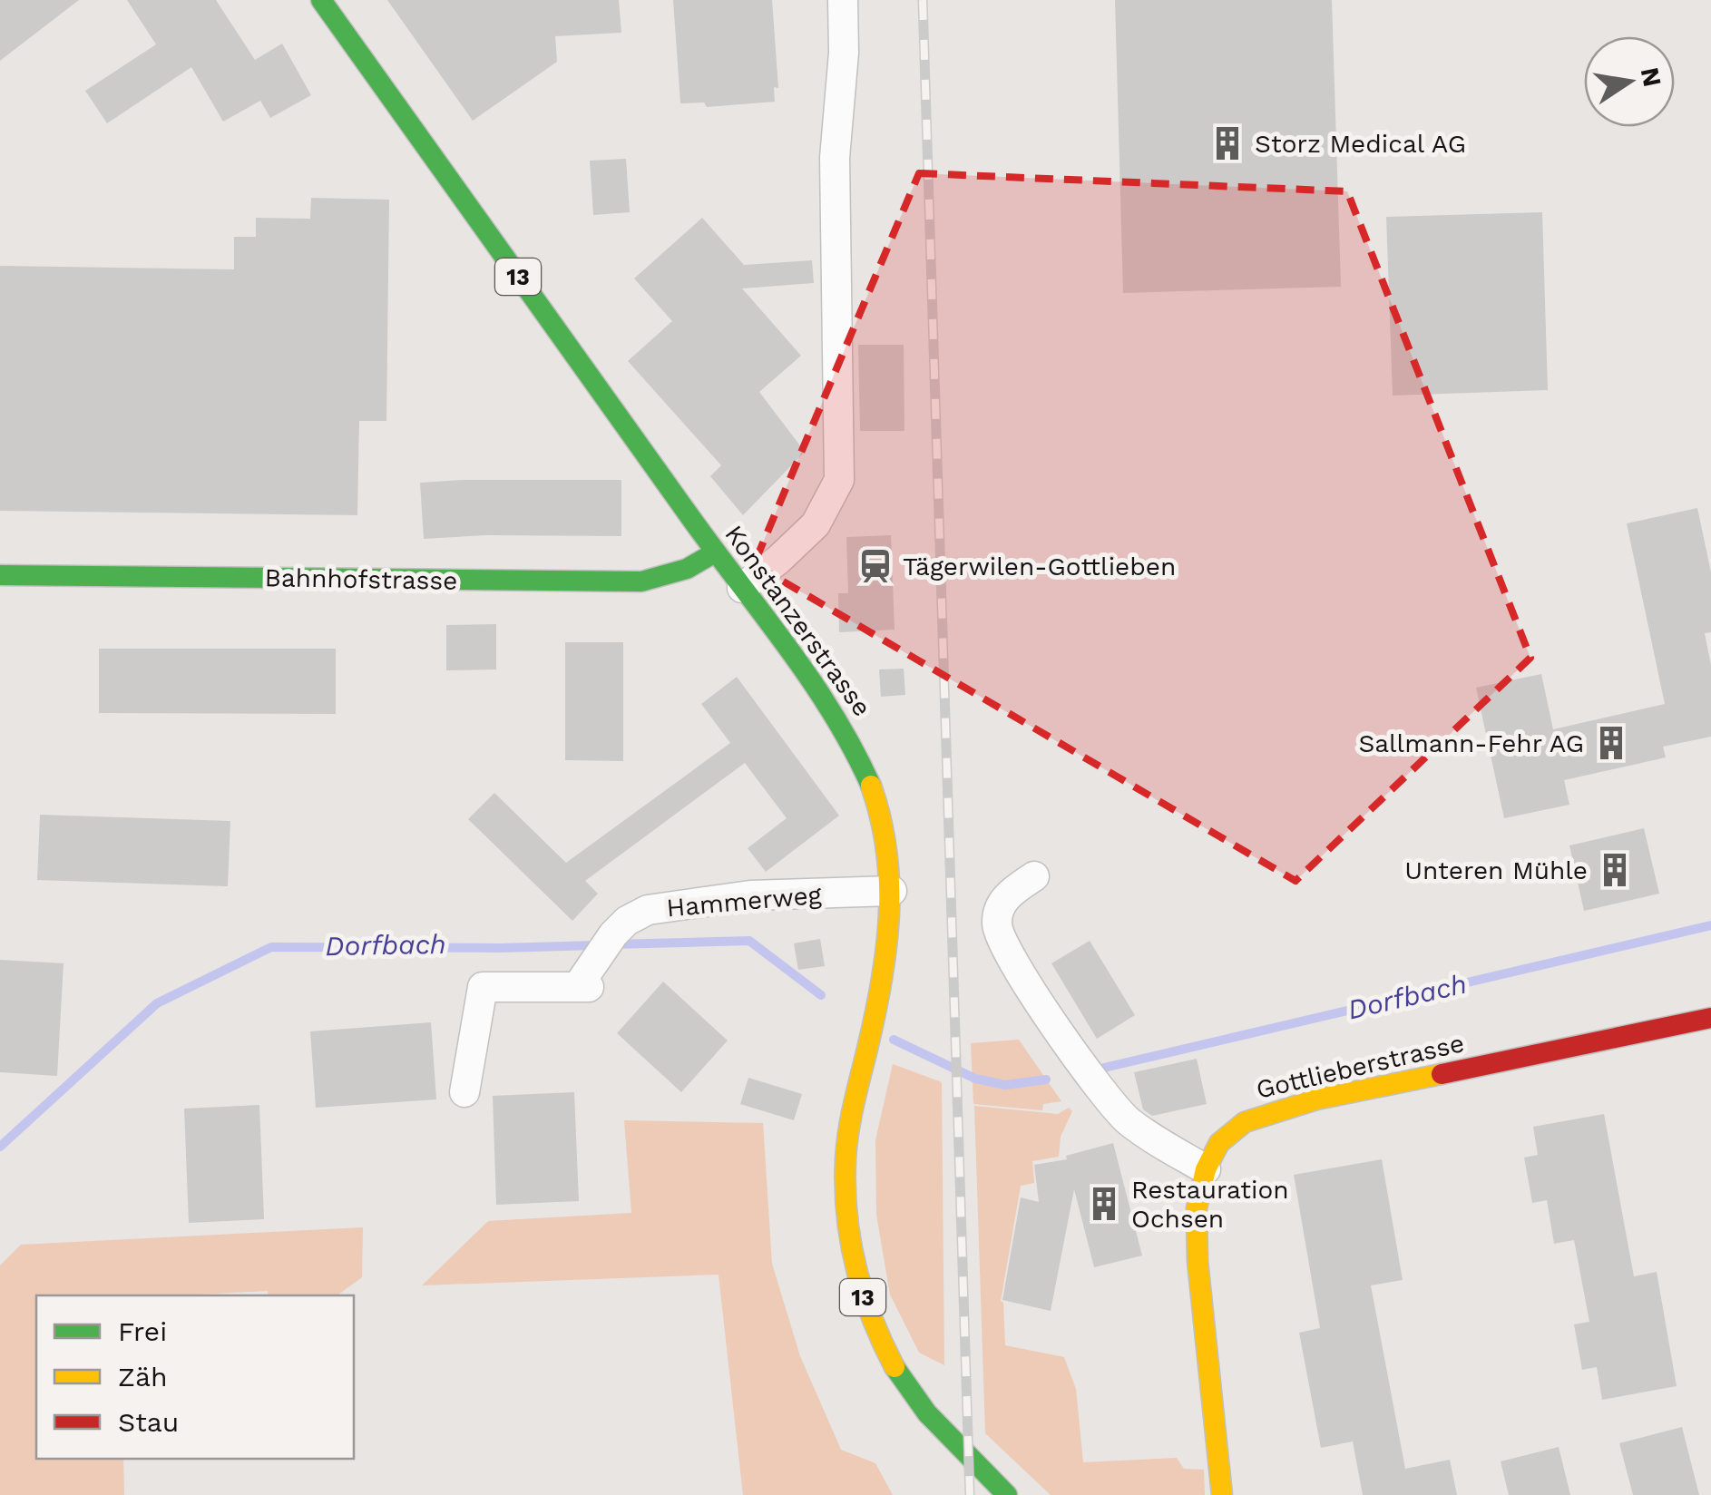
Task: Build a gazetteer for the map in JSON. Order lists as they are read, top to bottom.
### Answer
{
  "streets": {
    "main road": [
      "13",
      "Bahnhofstrasse",
      "Konstanzerstrasse",
      "Gottlieberstrasse"
    ],
    "street": ["Hammerweg"]
  },
  "crossings": [
    ["Bahnhofstrasse", "Konstanzerstrasse"],
    ["Konstanzerstrasse", "Hammerweg"]
  ],
  "water": ["Dorfbach"],
  "places": {
    "building": [
      "Storz Medical AG",
      "Sallmann-Fehr AG",
      "Unteren Mühle",
      "Restauration Ochsen"
    ],
    "station": ["Tägerwilen-Gottlieben"]
  },
  "legend": ["Frei", "Zäh", "Stau"],
  "north": "right"
}
